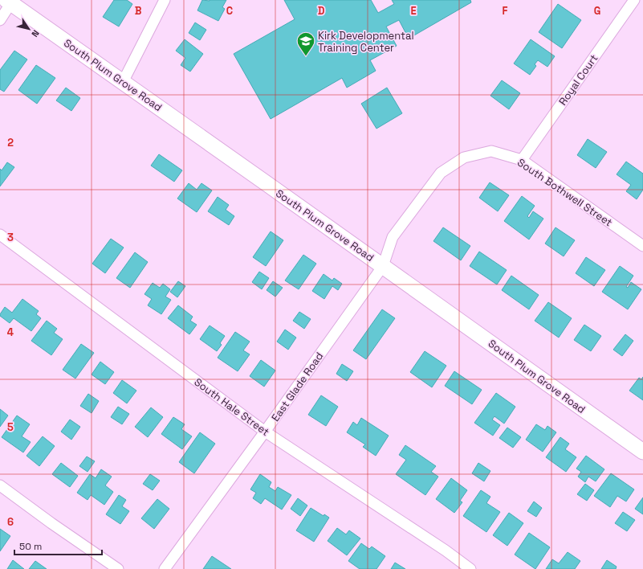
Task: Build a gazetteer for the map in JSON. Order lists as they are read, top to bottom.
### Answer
{
  "streets": {
    "main road": ["South Plum Grove Road"],
    "street": [
      "Royal Court",
      "South Bothwell Street",
      "East Glade Road",
      "South Hale Street"
    ]
  },
  "crossings": [
    ["South Plum Grove Road", "South Bothwell Street"],
    ["South Plum Grove Road", "East Glade Road"],
    ["Royal Court", "South Bothwell Street"],
    ["South Bothwell Street", "East Glade Road"],
    ["East Glade Road", "South Hale Street"]
  ],
  "places": {
    "school or university": ["Kirk Developmental Training Center"]
  },
  "scale_bar": "50 m",
  "north": "bottom right",
  "grid": {
    "columns": [
      "B",
      "C",
      "D",
      "E",
      "F",
      "G"
    ],
    "rows": [
      "2",
      "3",
      "4",
      "5",
      "6"
    ]
  }
}
